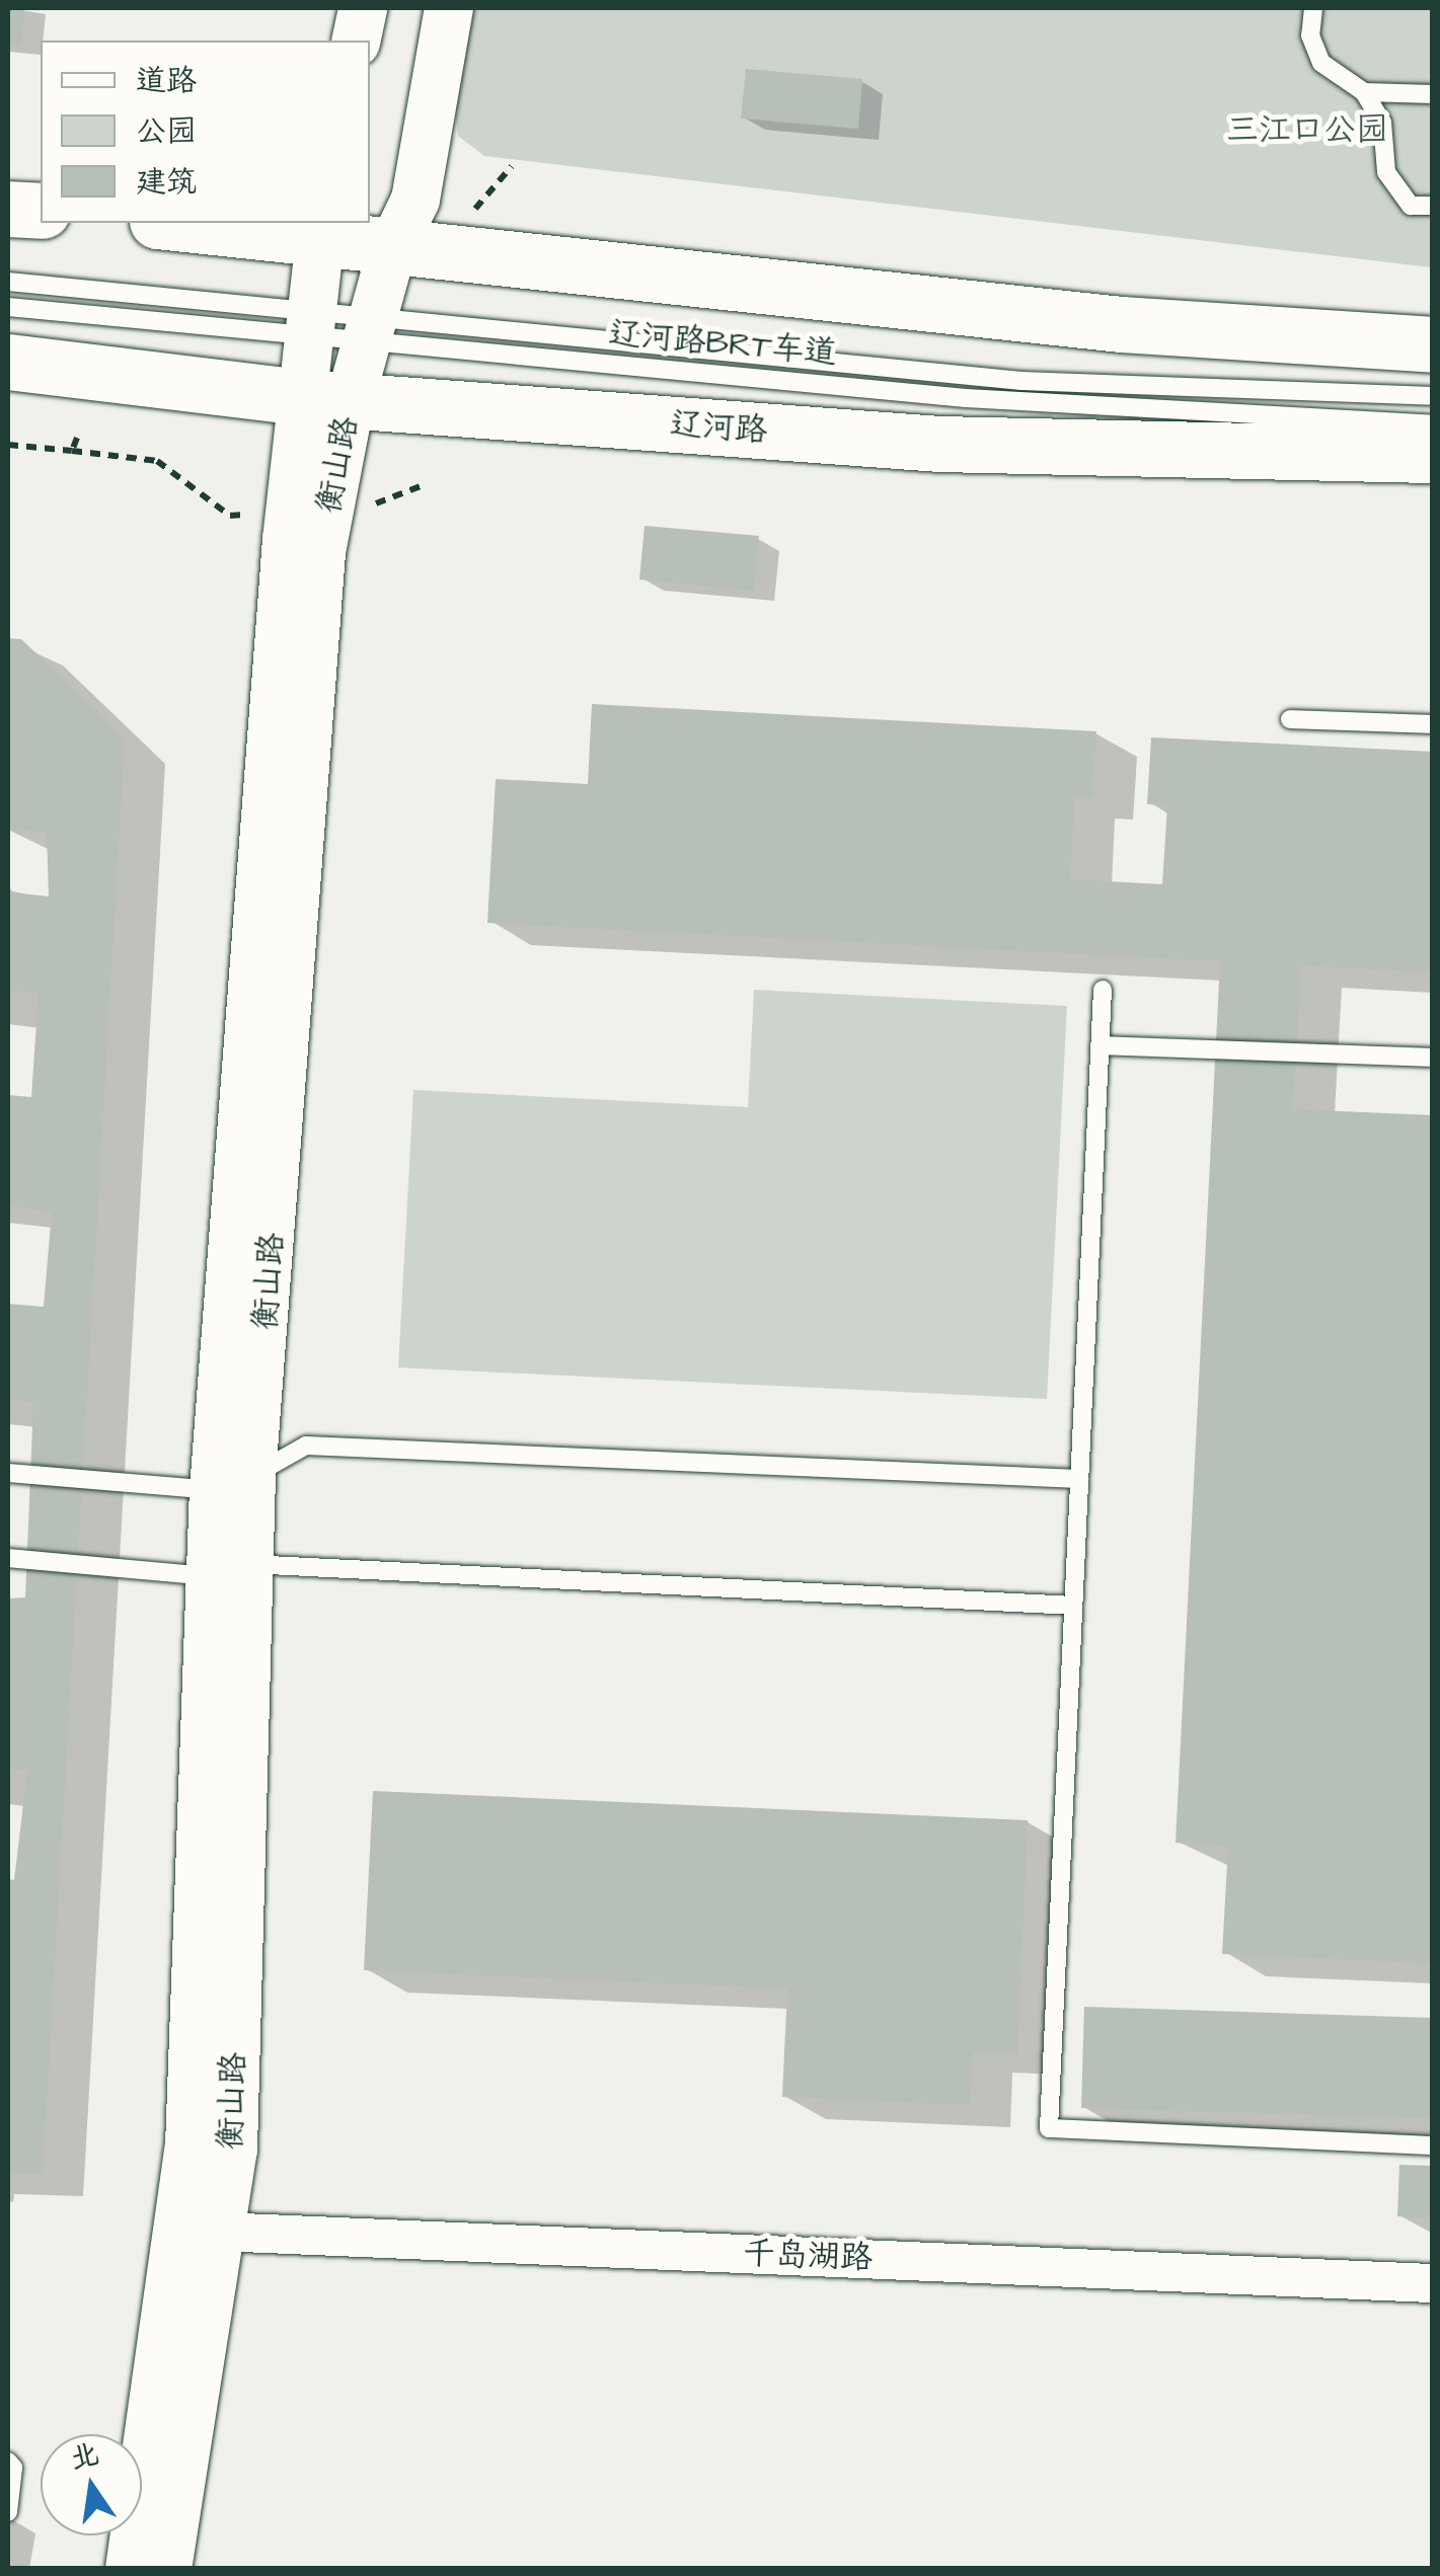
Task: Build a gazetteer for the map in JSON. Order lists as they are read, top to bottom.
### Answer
{
  "streets": {
    "main road": ["辽河路"],
    "street": ["衡山路", "千岛湖路"],
    "lane": ["辽河路BRT车道"]
  },
  "crossings": [
    ["辽河路BRT车道", "衡山路"],
    ["辽河路", "衡山路"],
    ["衡山路", "千岛湖路"]
  ],
  "parks": ["三江口公园"],
  "legend": ["道路", "公园", "建筑"],
  "north": "top"
}
